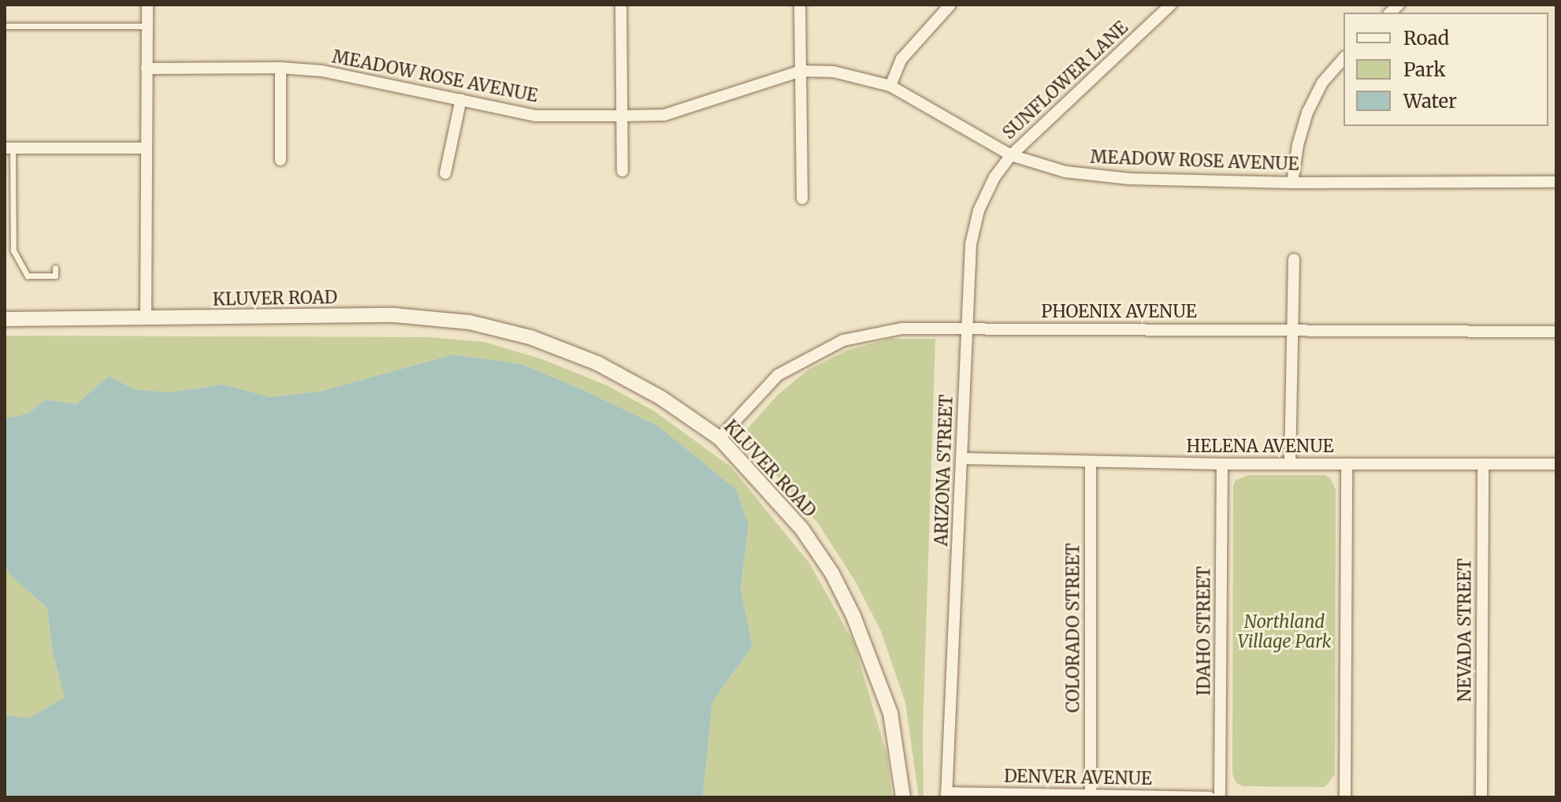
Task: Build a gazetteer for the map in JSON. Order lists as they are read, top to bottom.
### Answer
{
  "streets": {
    "street": [
      "MEADOW ROSE AVENUE",
      "SUNFLOWER LANE",
      "KLUVER ROAD",
      "PHOENIX AVENUE",
      "HELENA AVENUE",
      "ARIZONA STREET",
      "COLORADO STREET",
      "NEVADA STREET",
      "IDAHO STREET",
      "DENVER AVENUE"
    ]
  },
  "crossings": [
    ["MEADOW ROSE AVENUE", "SUNFLOWER LANE"],
    ["MEADOW ROSE AVENUE", "ARIZONA STREET"],
    ["SUNFLOWER LANE", "ARIZONA STREET"],
    ["KLUVER ROAD", "PHOENIX AVENUE"],
    ["PHOENIX AVENUE", "ARIZONA STREET"],
    ["HELENA AVENUE", "ARIZONA STREET"],
    ["HELENA AVENUE", "COLORADO STREET"],
    ["HELENA AVENUE", "NEVADA STREET"],
    ["HELENA AVENUE", "IDAHO STREET"],
    ["ARIZONA STREET", "DENVER AVENUE"],
    ["COLORADO STREET", "DENVER AVENUE"]
  ],
  "parks": ["Northland Village Park"],
  "legend": ["Road", "Park", "Water"]
}
